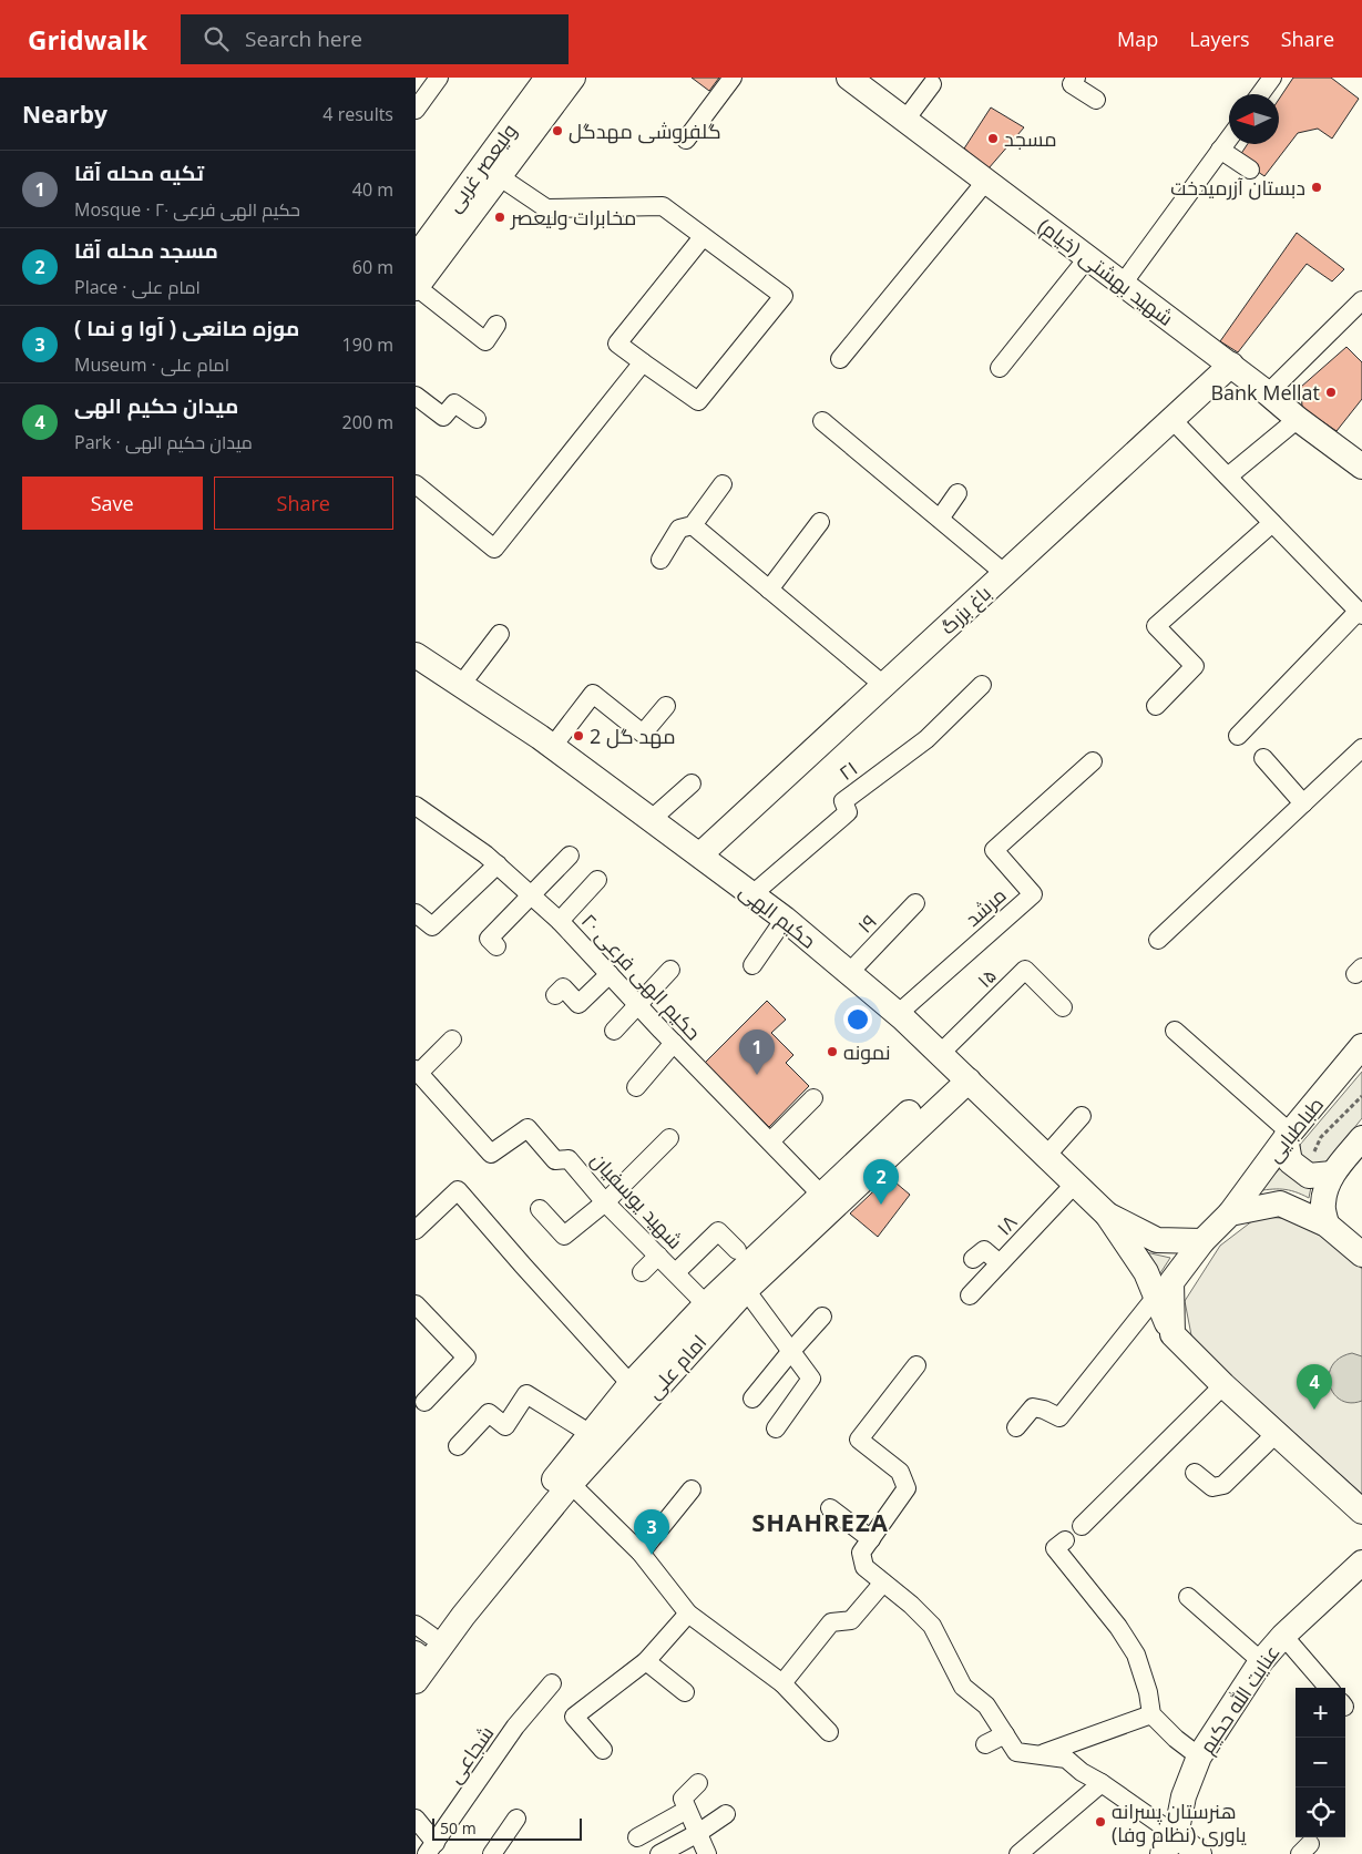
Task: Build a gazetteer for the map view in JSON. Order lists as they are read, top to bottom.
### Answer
{
  "streets": {
    "main road": [
      "ولیعصر غربی",
      "شهید بهشتی (خیام)",
      "باغ بزرگ",
      "حکیم الهی",
      "طباطبایی",
      "امام علی",
      "عنایت الله حکیم"
    ],
    "street": [
      "۲۱",
      "مرشد",
      "۱۹",
      "حکیم الهی فرعی ۲۰",
      "۱۵",
      "شهید یوسفیان",
      "۱۸",
      "شجاعی"
    ]
  },
  "crossings": [
    ["شهید بهشتی (خیام)", "باغ بزرگ"],
    ["باغ بزرگ", "حکیم الهی"],
    ["۲۱", "حکیم الهی"],
    ["مرشد", "حکیم الهی"],
    ["حکیم الهی", "۱۹"],
    ["حکیم الهی", "۱۵"],
    ["حکیم الهی", "۱۸"],
    ["حکیم الهی", "امام علی"],
    ["۱۵", "امام علی"]
  ],
  "districts": ["SHAHREZA"],
  "places": [
    "گلفروشی مهدگل",
    "مسجد",
    "دبستان آزرمیدخت",
    "مخابرات ولیعصر",
    "Bank Mellat",
    "مهد گل 2",
    "نمونه",
    "هنرستان پسرانه یاوری (نظام وفا)"
  ],
  "scale_bar": "50 m",
  "north": "left",
  "page": {
    "header": "Gridwalk",
    "search": "Search here",
    "nav": ["Map", "Layers", "Share"],
    "heading": ["Nearby", "4 results"],
    "list": [
      {
        "mark": "1",
        "name": "تکیه محله آقا",
        "note": "Mosque · حکیم الهی فرعی ۲۰",
        "value": "40 m"
      },
      {
        "mark": "2",
        "name": "مسجد محله آقا",
        "note": "Place · امام علی",
        "value": "60 m"
      },
      {
        "mark": "3",
        "name": "موزه صانعی ( آوا و نما )",
        "note": "Museum · امام علی",
        "value": "190 m"
      },
      {
        "mark": "4",
        "name": "میدان حکیم الهی",
        "note": "Park · میدان حکیم الهی",
        "value": "200 m"
      }
    ],
    "buttons": ["Save", "Share"],
    "pins": [
      "1",
      "2",
      "4",
      "3"
    ],
    "map_buttons": ["+", "−"],
    "scale": "50 m"
  }
}
